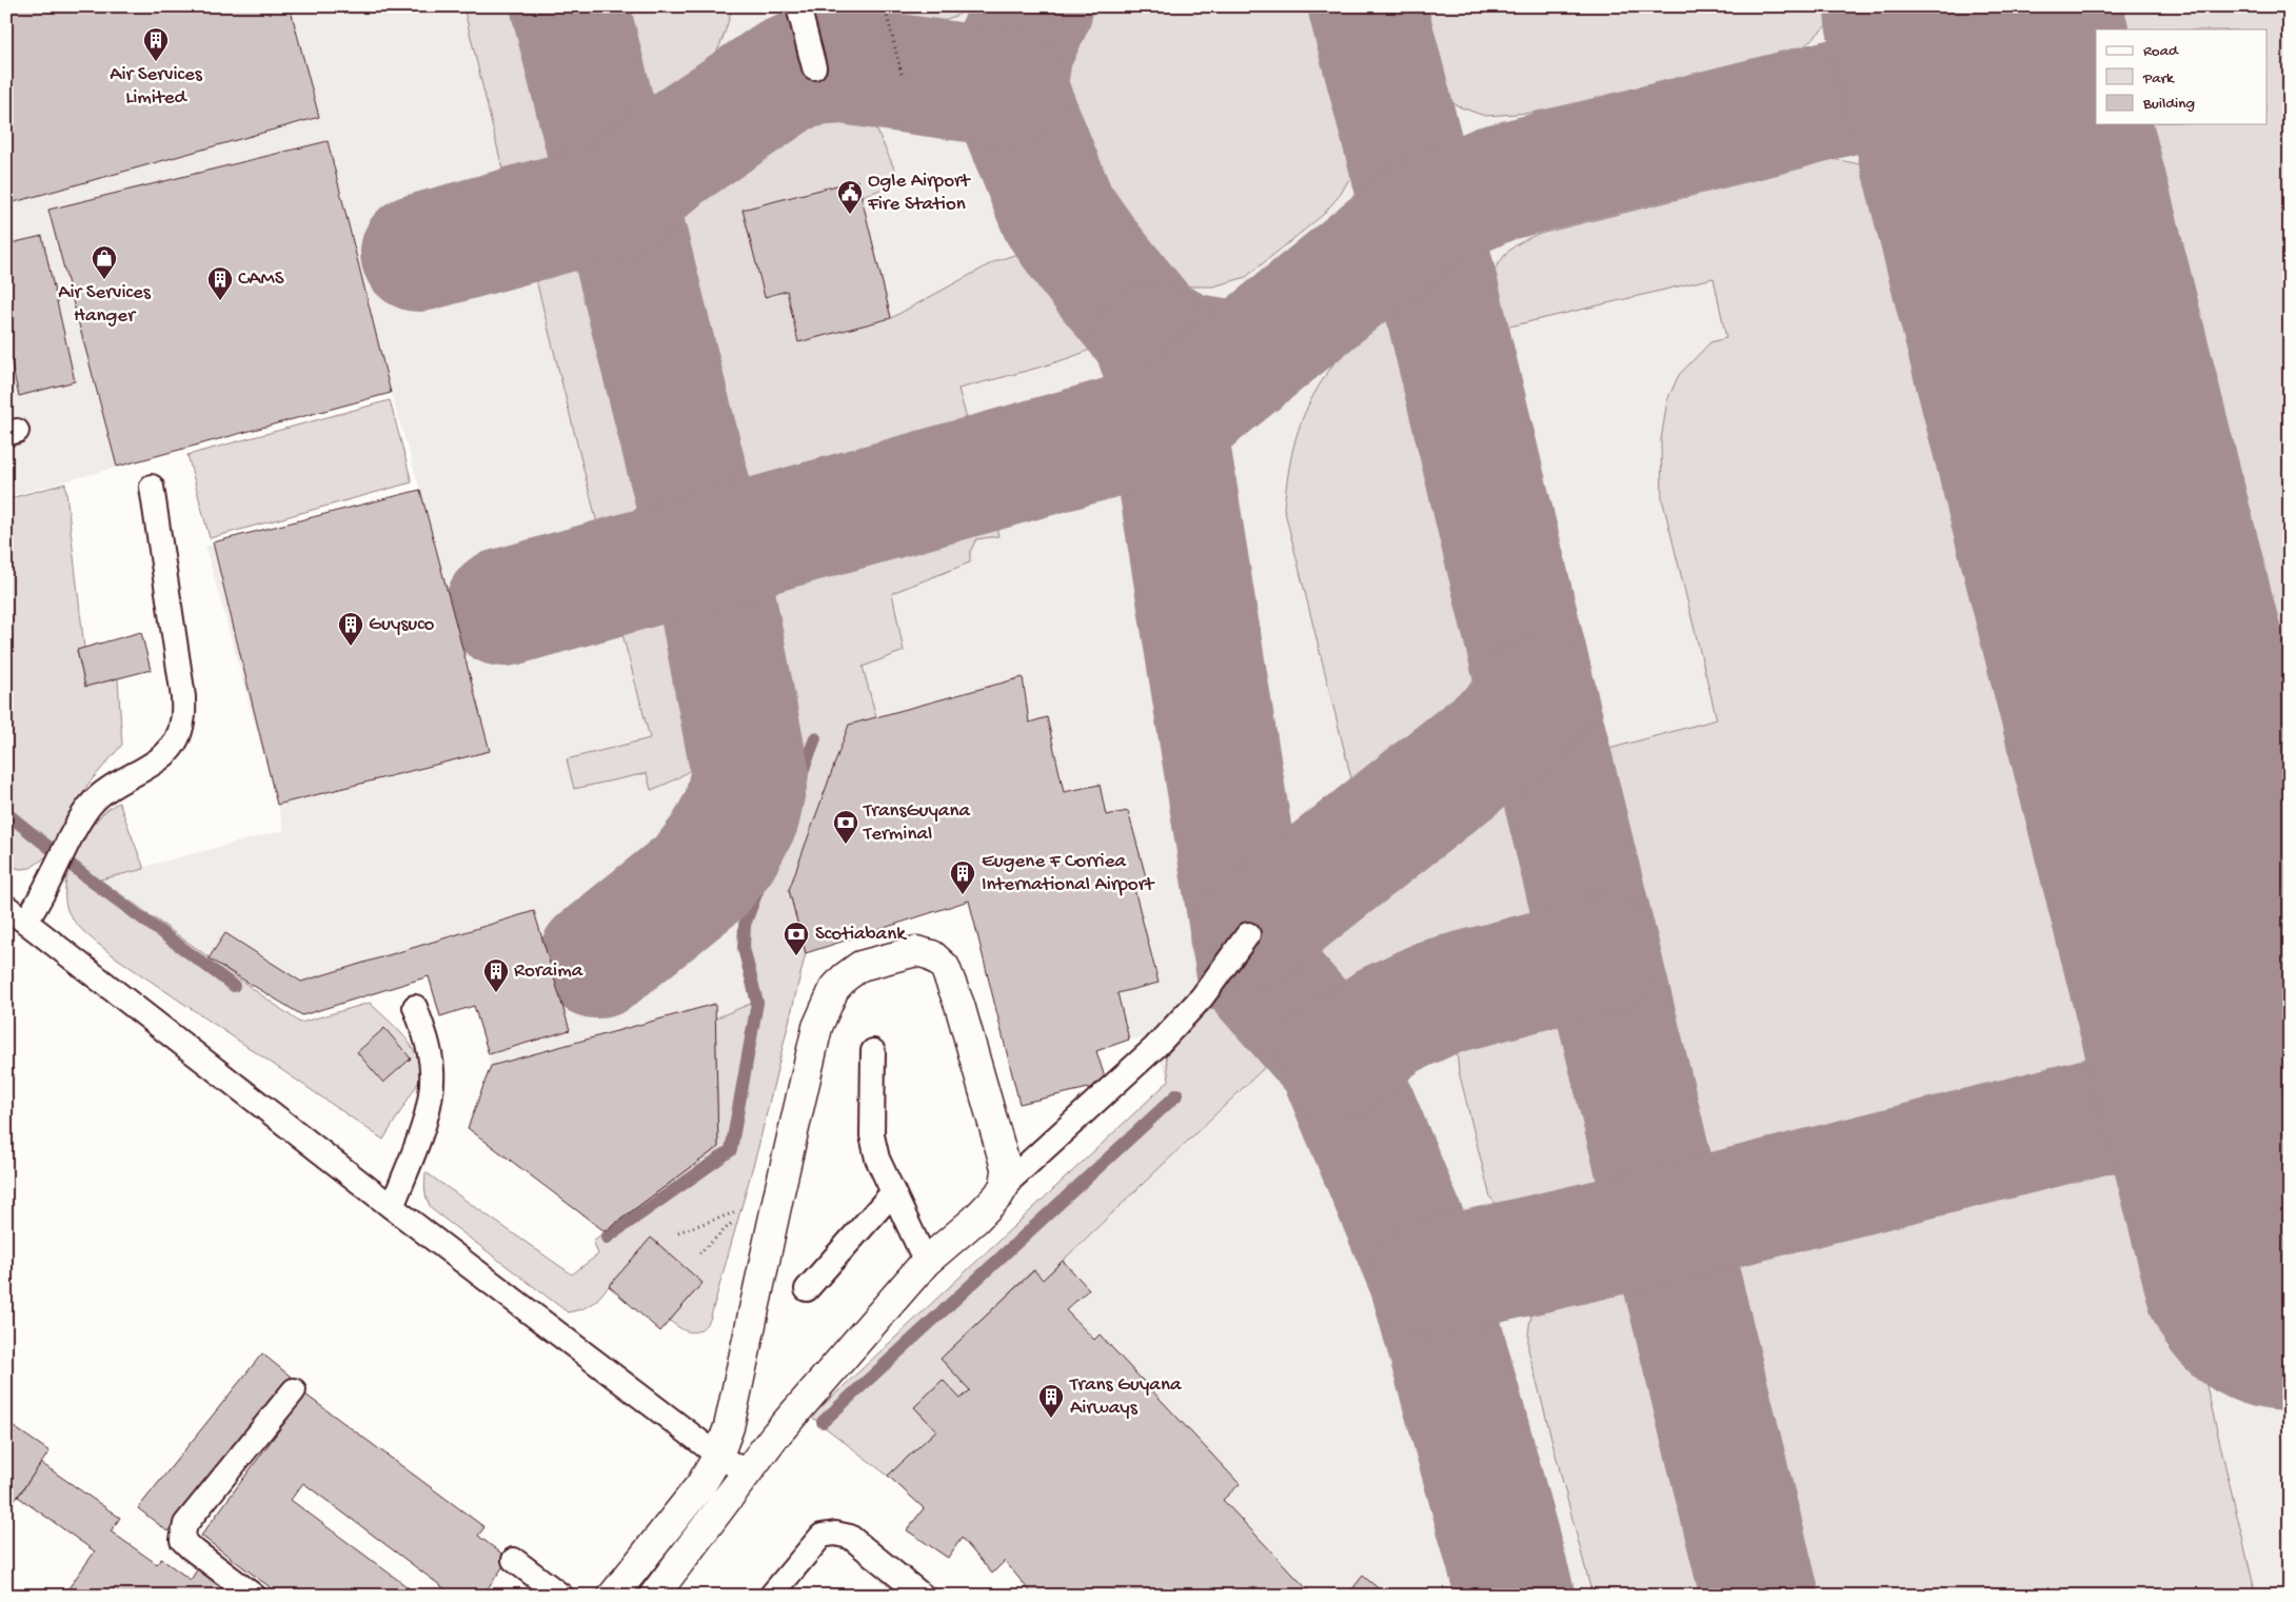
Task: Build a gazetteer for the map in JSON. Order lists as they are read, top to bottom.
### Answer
{
  "places": {
    "building": [
      "Air Services Limited",
      "CAMS",
      "Guysuco",
      "Eugene F Corriea International Airport",
      "Roraima",
      "Trans Guyana Airways"
    ],
    "public building": ["Ogle Airport Fire Station"],
    "shop": ["Air Services Hanger"],
    "bank": ["TransGuyana Terminal", "Scotiabank"]
  },
  "legend": ["Road", "Park", "Building"]
}
